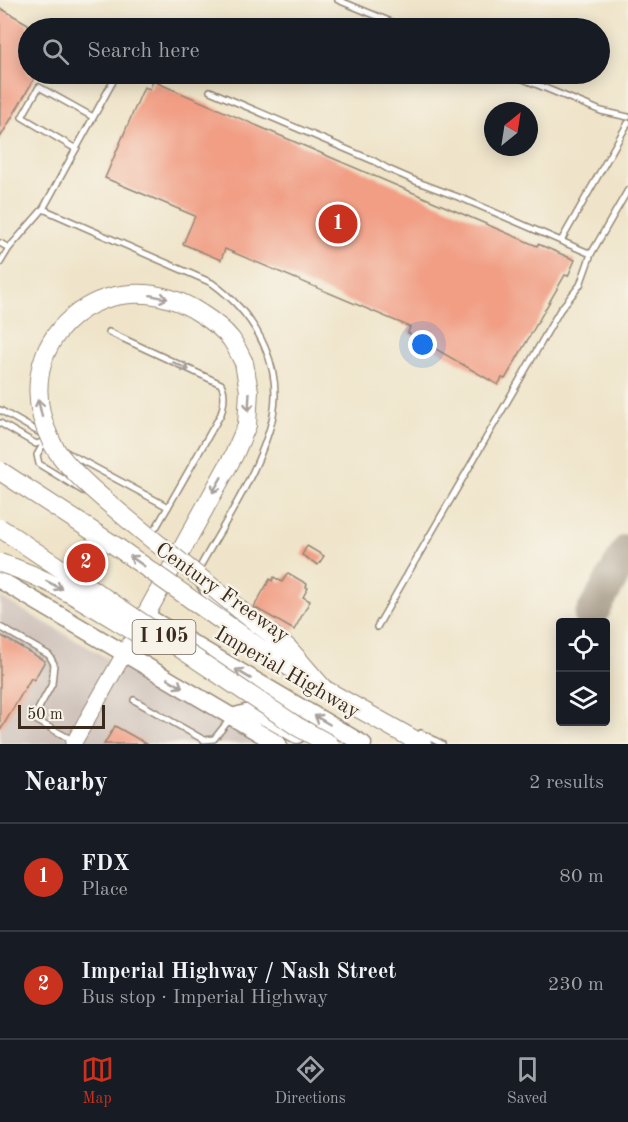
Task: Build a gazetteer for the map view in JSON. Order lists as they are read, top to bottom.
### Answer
{
  "streets": {
    "highway": ["Century Freeway", "I 105"],
    "main road": ["Imperial Highway"]
  },
  "scale_bar": "50 m",
  "north": "top right",
  "page": {
    "search": "Search here",
    "pins": ["1", "2"],
    "scale": "50 m",
    "heading": ["Nearby", "2 results"],
    "list": [
      {
        "mark": "1",
        "name": "FDX",
        "note": "Place",
        "value": "80 m"
      },
      {
        "mark": "2",
        "name": "Imperial Highway / Nash Street",
        "note": "Bus stop · Imperial Highway",
        "value": "230 m"
      }
    ],
    "nav": ["Map", "Directions", "Saved"]
  }
}
